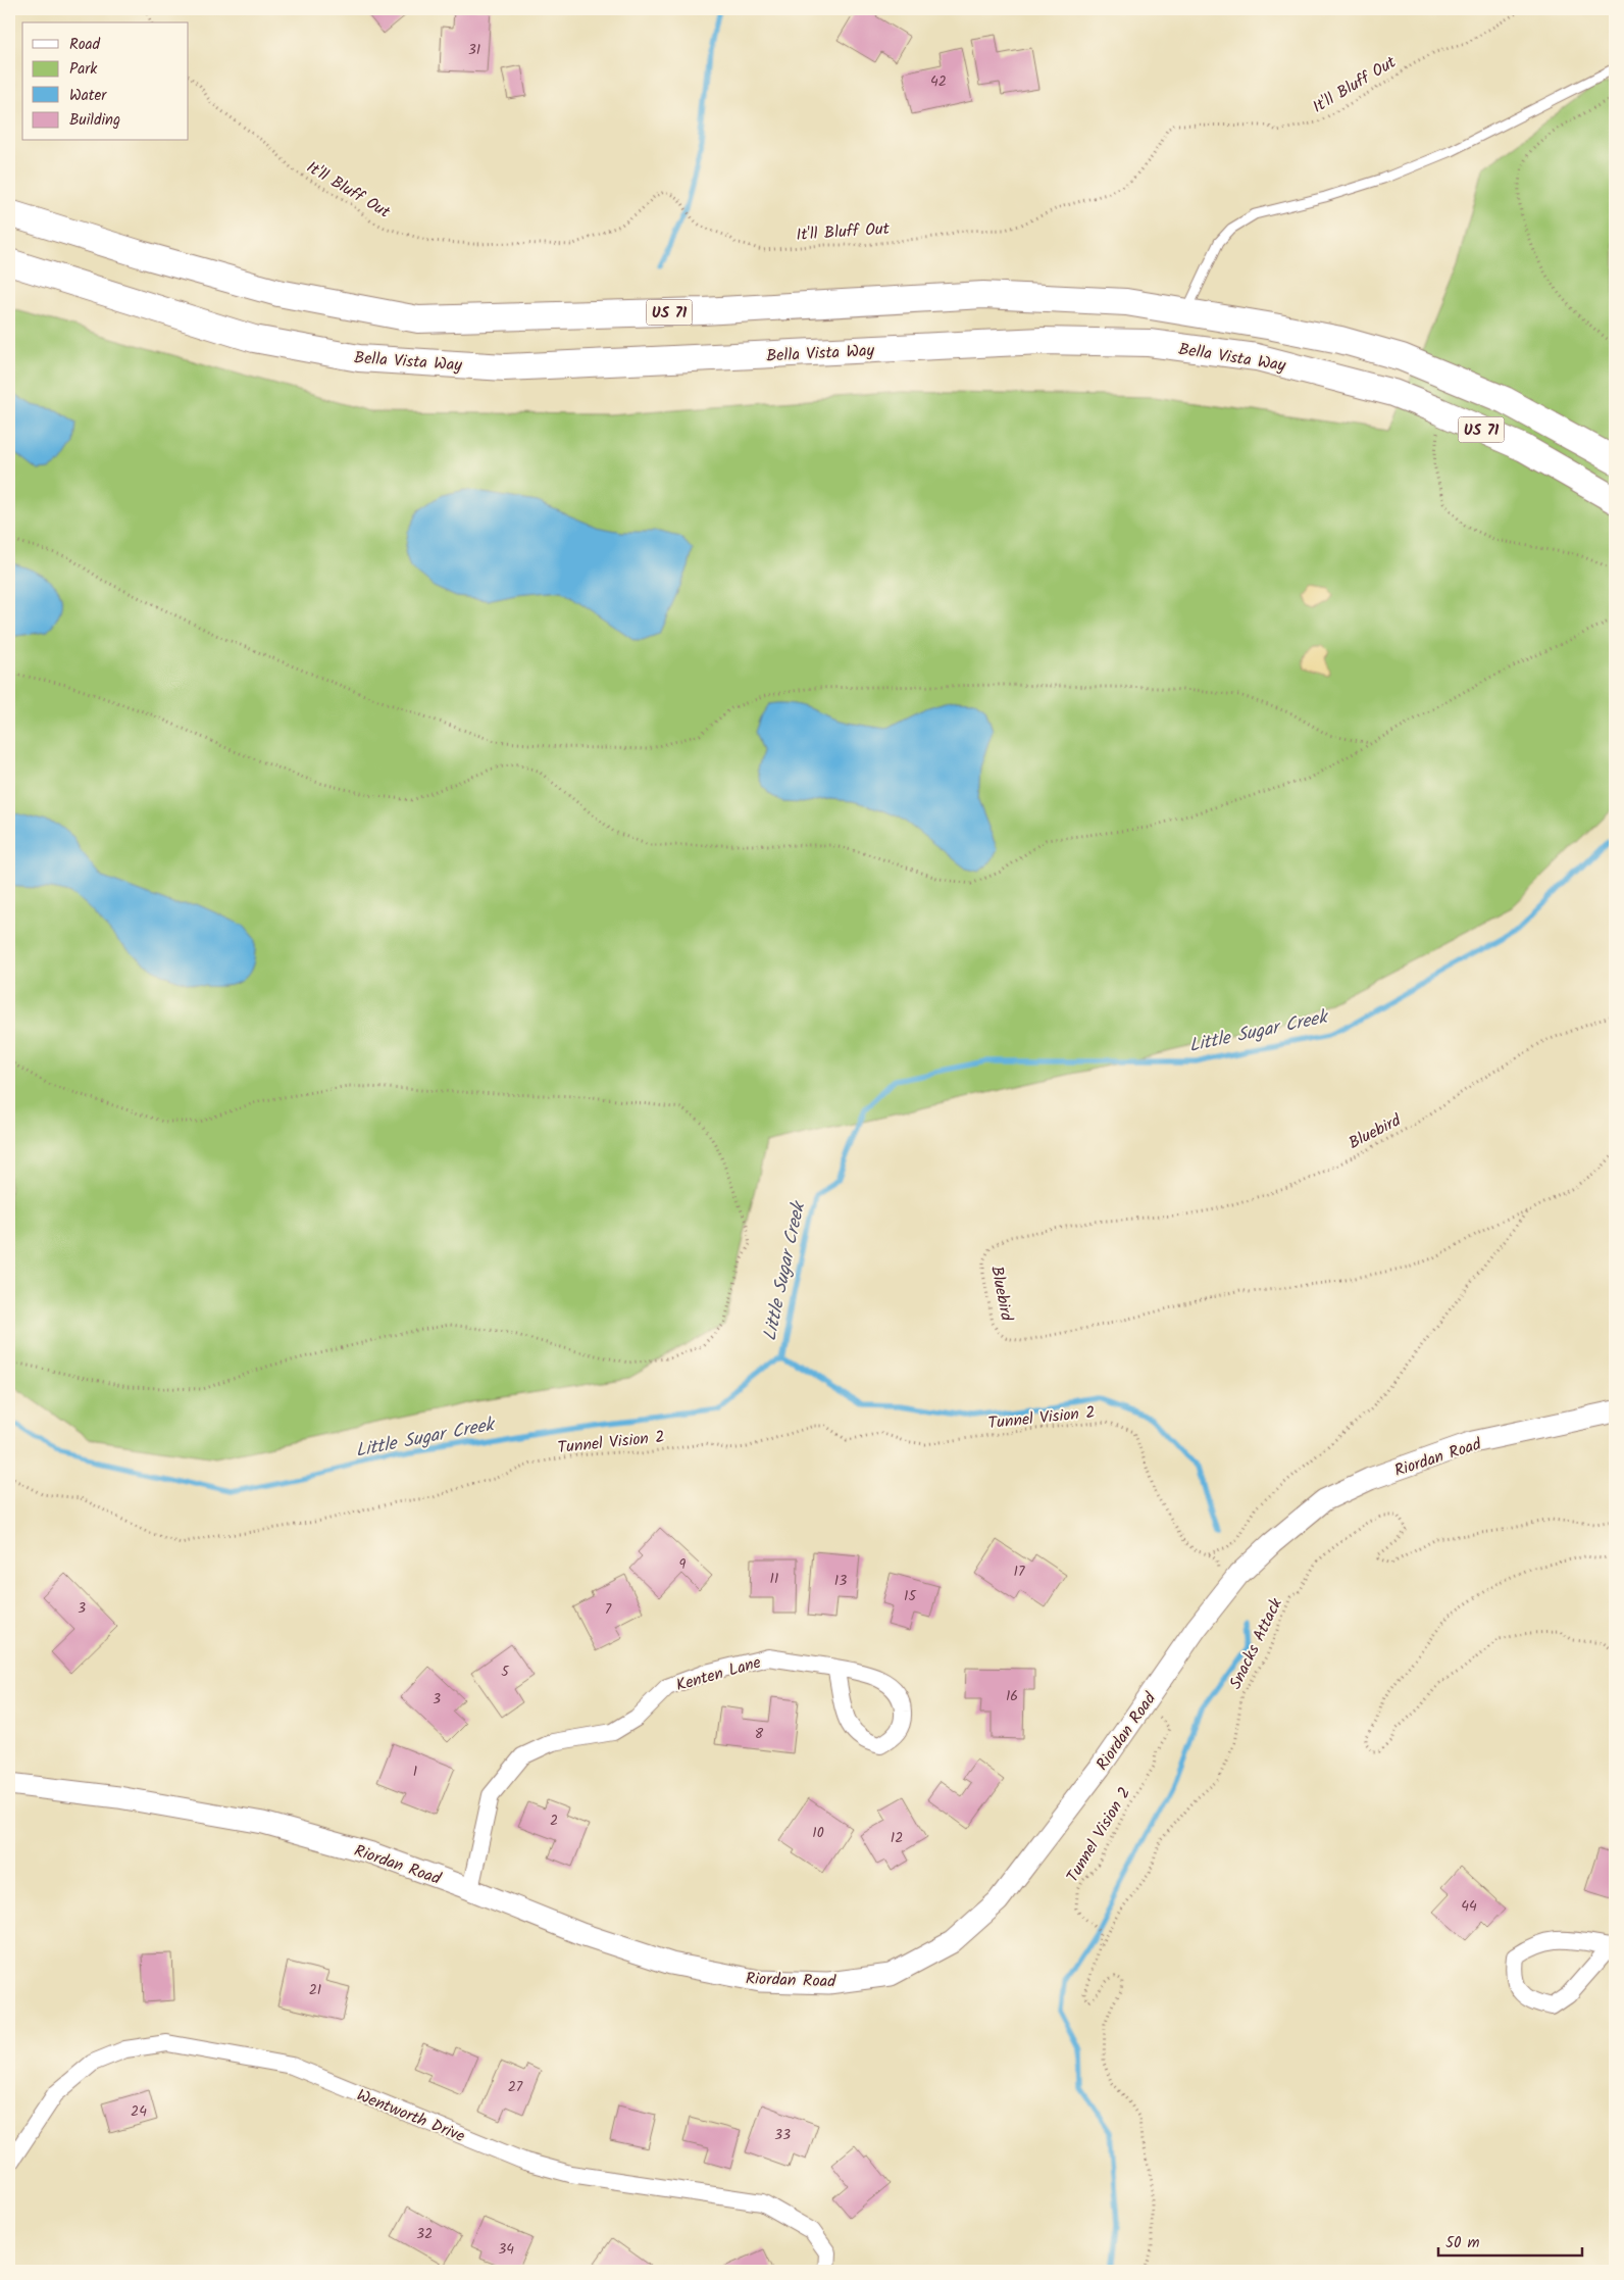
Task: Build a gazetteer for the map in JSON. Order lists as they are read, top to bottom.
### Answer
{
  "streets": {
    "main road": ["US 71", "Bella Vista Way"],
    "street": ["Riordan Road", "Kenten Lane", "Wentworth Drive"],
    "path": [
      "It'll Bluff Out",
      "Bluebird",
      "Tunnel Vision 2",
      "Snacks Attack"
    ]
  },
  "crossings": [
    ["Tunnel Vision 2", "Riordan Road"],
    ["Tunnel Vision 2", "Snacks Attack"],
    ["Riordan Road", "Kenten Lane"]
  ],
  "water": ["Little Sugar Creek"],
  "house_numbers": [
    "31",
    "42",
    "9",
    "17",
    "11",
    "13",
    "15",
    "3",
    "7",
    "5",
    "16",
    "3",
    "8",
    "1",
    "2",
    "10",
    "12",
    "44",
    "21",
    "27",
    "24",
    "33",
    "32",
    "34"
  ],
  "legend": [
    "Road",
    "Park",
    "Water",
    "Building"
  ],
  "scale_bar": "50 m"
}
